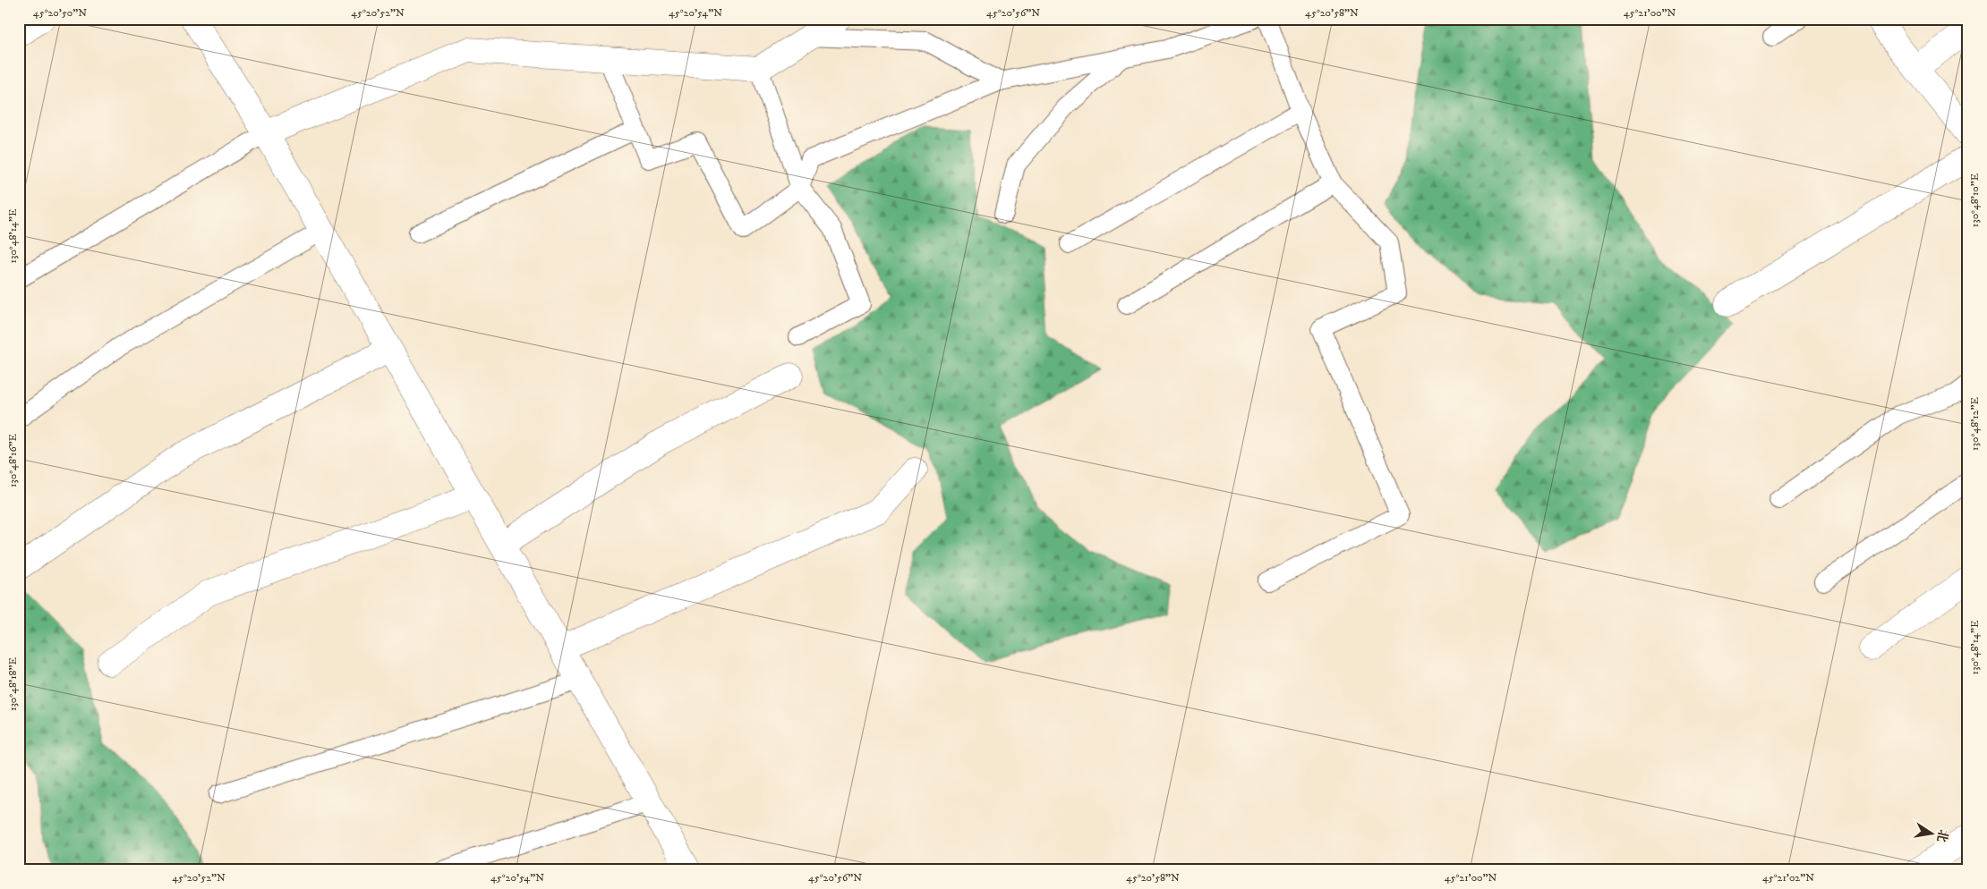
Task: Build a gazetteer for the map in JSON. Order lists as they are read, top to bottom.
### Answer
{
  "north": "right",
  "coordinates": [
    "45°20'50\"N",
    "45°20'52\"N",
    "45°20'54\"N",
    "45°20'56\"N",
    "45°20'58\"N",
    "45°21'00\"N",
    "130°48'10\"E",
    "130°48'14\"E",
    "130°48'12\"E",
    "130°48'16\"E",
    "130°48'18\"E",
    "45°21'02\"N"
  ]
}
